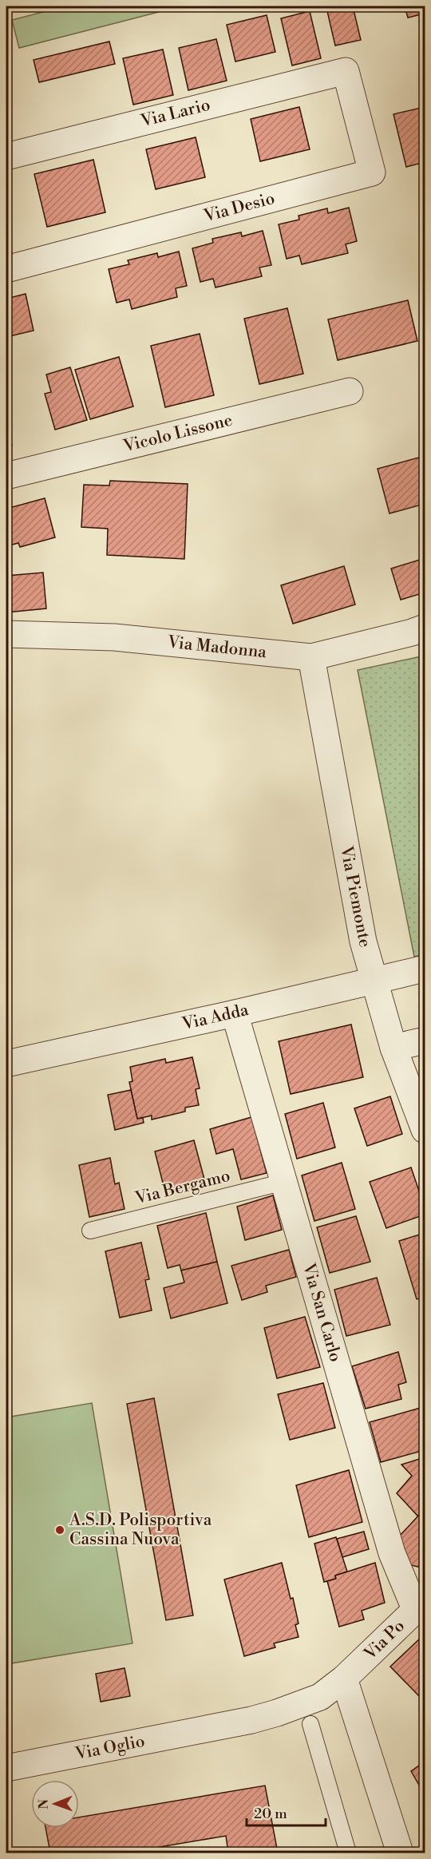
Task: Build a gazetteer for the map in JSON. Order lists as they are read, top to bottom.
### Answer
{
  "streets": {
    "street": [
      "Via Lario",
      "Via Desio",
      "Vicolo Lissone",
      "Via Madonna",
      "Via Piemonte",
      "Via Adda",
      "Via San Carlo",
      "Via Po",
      "Via Oglio"
    ],
    "lane": ["Via Bergamo"]
  },
  "crossings": [
    ["Via Lario", "Via Desio"],
    ["Via Madonna", "Via Piemonte"],
    ["Via Piemonte", "Via Adda"],
    ["Via Adda", "Via San Carlo"],
    ["Via Bergamo", "Via San Carlo"],
    ["Via San Carlo", "Via Po"],
    ["Via Po", "Via Oglio"]
  ],
  "places": ["A.S.D. Polisportiva Cassina Nuova"],
  "scale_bar": "20 m",
  "north": "left"
}
